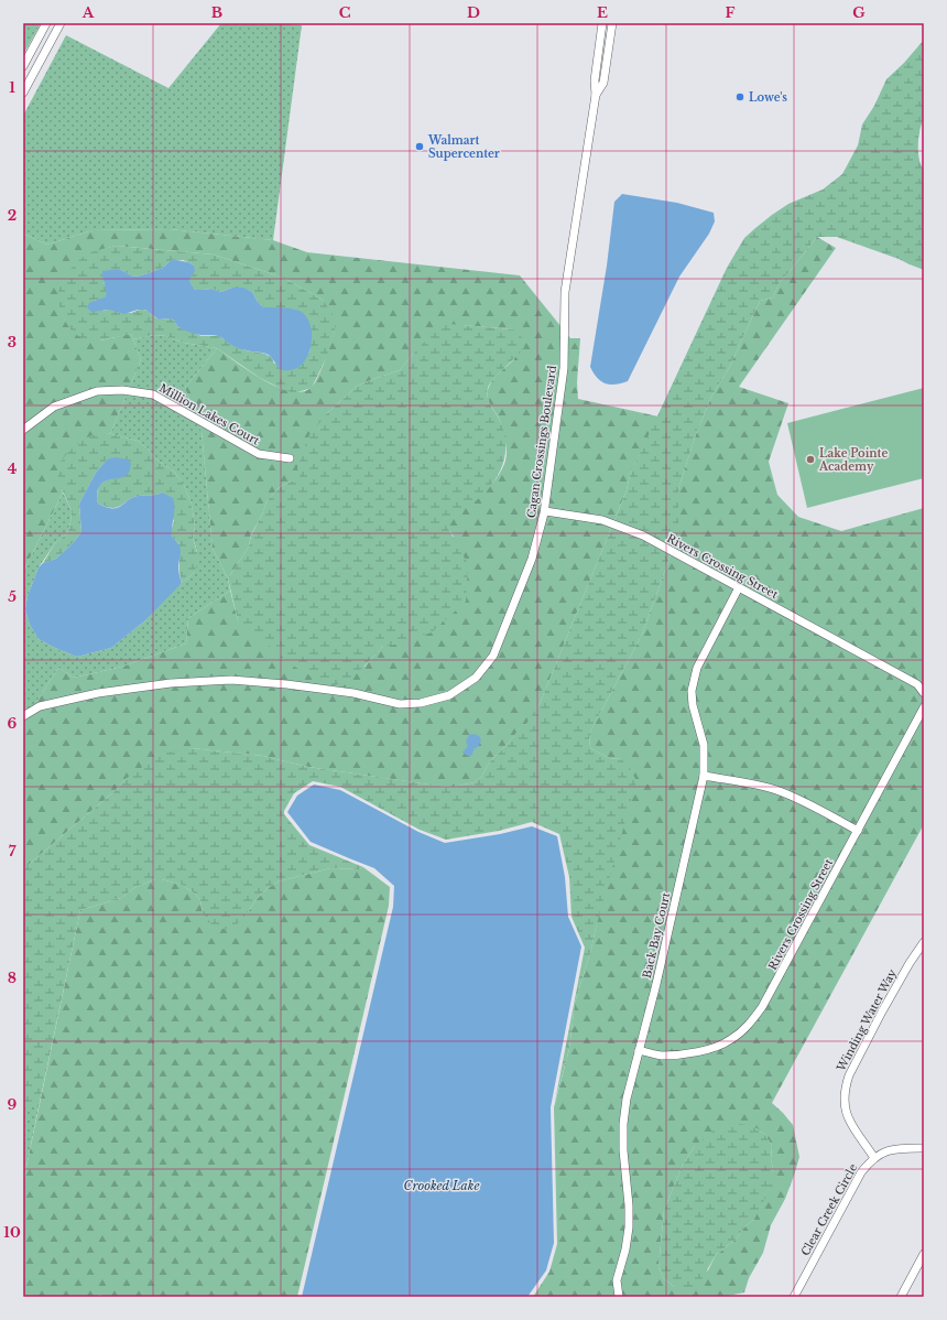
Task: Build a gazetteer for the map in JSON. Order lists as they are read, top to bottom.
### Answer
{
  "streets": {
    "street": [
      "Million Lakes Court",
      "Cagan Crossings Boulevard",
      "Rivers Crossing Street",
      "Back Bay Court",
      "Winding Water Way",
      "Clear Creek Circle"
    ]
  },
  "crossings": [
    ["Cagan Crossings Boulevard", "Rivers Crossing Street"],
    ["Rivers Crossing Street", "Back Bay Court"],
    ["Winding Water Way", "Clear Creek Circle"]
  ],
  "water": ["Crooked Lake"],
  "places": ["Lowe's", "Walmart Supercenter", "Lake Pointe Academy"],
  "grid": {
    "columns": [
      "A",
      "B",
      "C",
      "D",
      "E",
      "F",
      "G"
    ],
    "rows": [
      "1",
      "2",
      "3",
      "4",
      "5",
      "6",
      "7",
      "8",
      "9",
      "10"
    ]
  }
}
